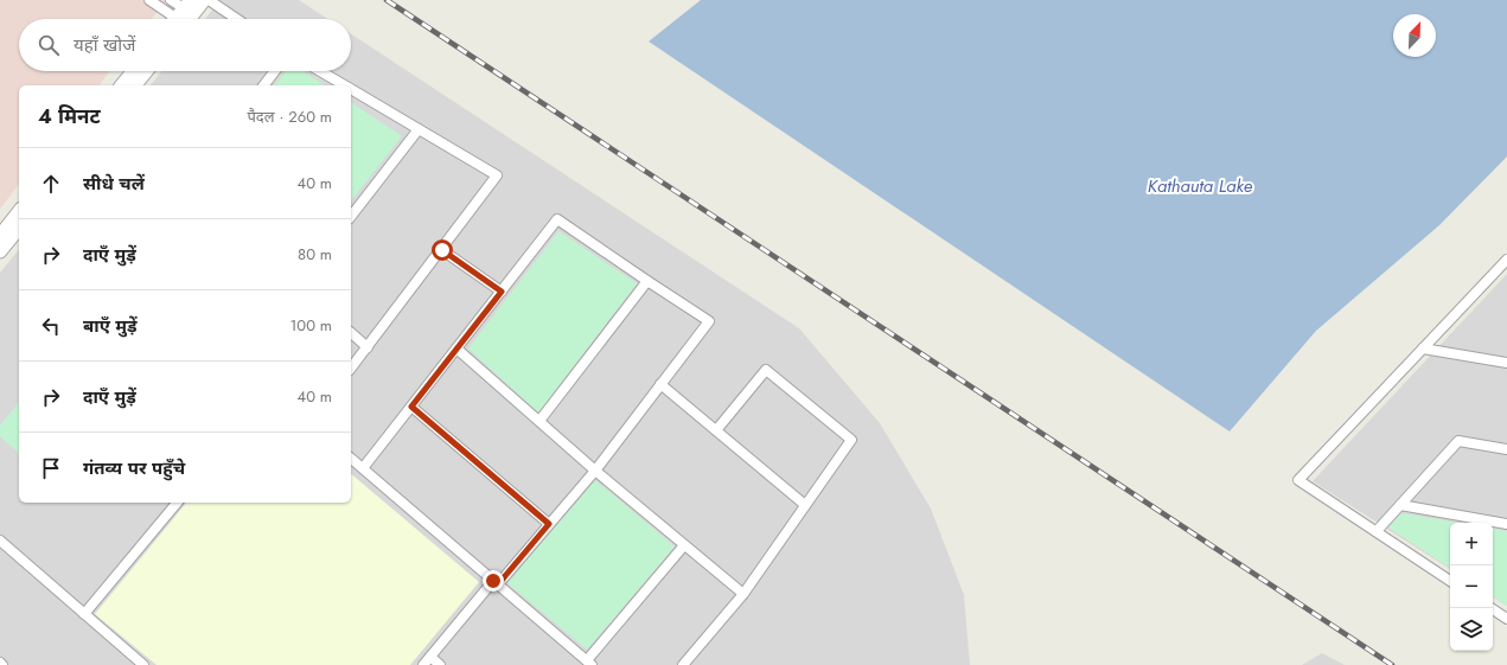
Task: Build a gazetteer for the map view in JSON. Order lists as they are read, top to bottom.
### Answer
{
  "water": ["Kathauta Lake"],
  "north": "top right",
  "page": {
    "search": "यहाँ खोजें",
    "heading": ["4 मिनट", "पैदल · 260 m"],
    "list": [
      ["सीधे चलें", "40 m"],
      ["दाएँ मुड़ें", "80 m"],
      ["बाएँ मुड़ें", "100 m"],
      ["दाएँ मुड़ें", "40 m"],
      "गंतव्य पर पहुँचे"
    ],
    "map_buttons": ["+", "−"]
  }
}
